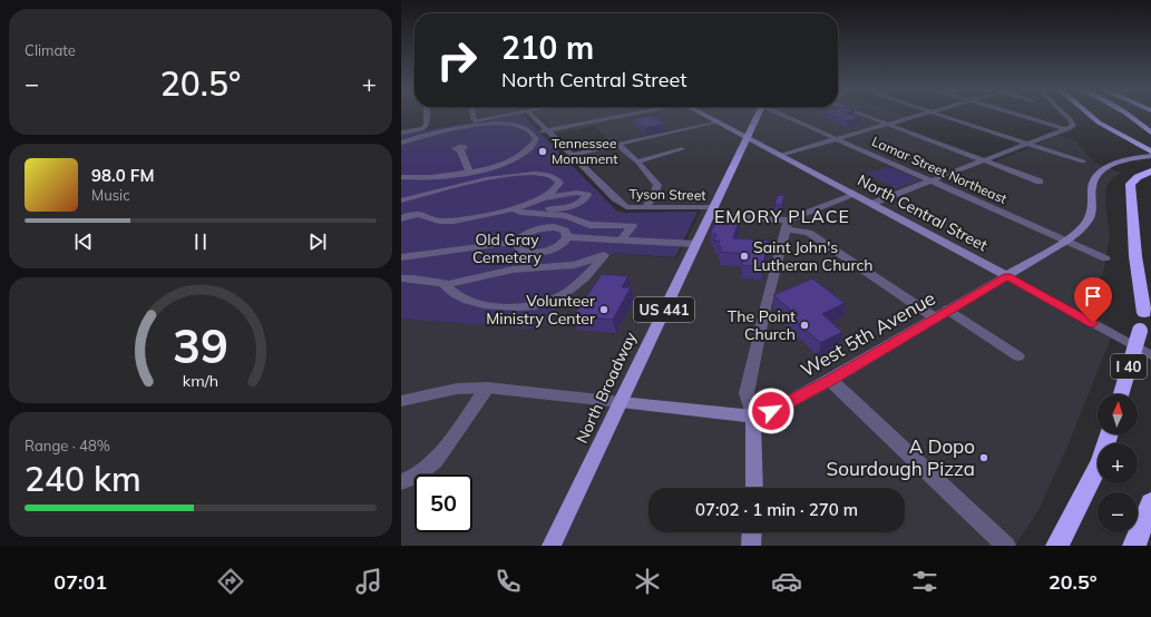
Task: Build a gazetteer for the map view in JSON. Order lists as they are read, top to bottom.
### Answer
{
  "streets": {
    "highway": ["I 40"],
    "main road": [
      "North Central Street",
      "US 441",
      "West 5th Avenue",
      "North Broadway"
    ],
    "street": ["Lamar Street Northeast", "Tyson Street"]
  },
  "crossings": [
    ["Lamar Street Northeast", "West 5th Avenue"],
    ["Tyson Street", "North Broadway"],
    ["North Central Street", "West 5th Avenue"],
    ["North Central Street", "North Broadway"],
    ["West 5th Avenue", "North Broadway"]
  ],
  "districts": ["EMORY PLACE"],
  "parks": ["Old Gray Cemetery"],
  "places": [
    "Tennessee Monument",
    "Saint John's Lutheran Church",
    "Volunteer Ministry Center",
    "The Point Church",
    "A Dopo Sourdough Pizza"
  ],
  "north": "top",
  "page": {
    "tile": [
      "Climate",
      ["Range · 48%", "240 km"]
    ],
    "turn": ["210 m", "North Central Street"],
    "heat": ["−", "20.5°", "+"],
    "song": ["98.0 FM", "Music"],
    "map_buttons": ["+", "−"],
    "limit": "50",
    "trip": "07:02 · 1 min · 270 m",
    "tabs": ["07:01", "20.5°"],
    "gauge": ["39", "km/h"]
  }
}
